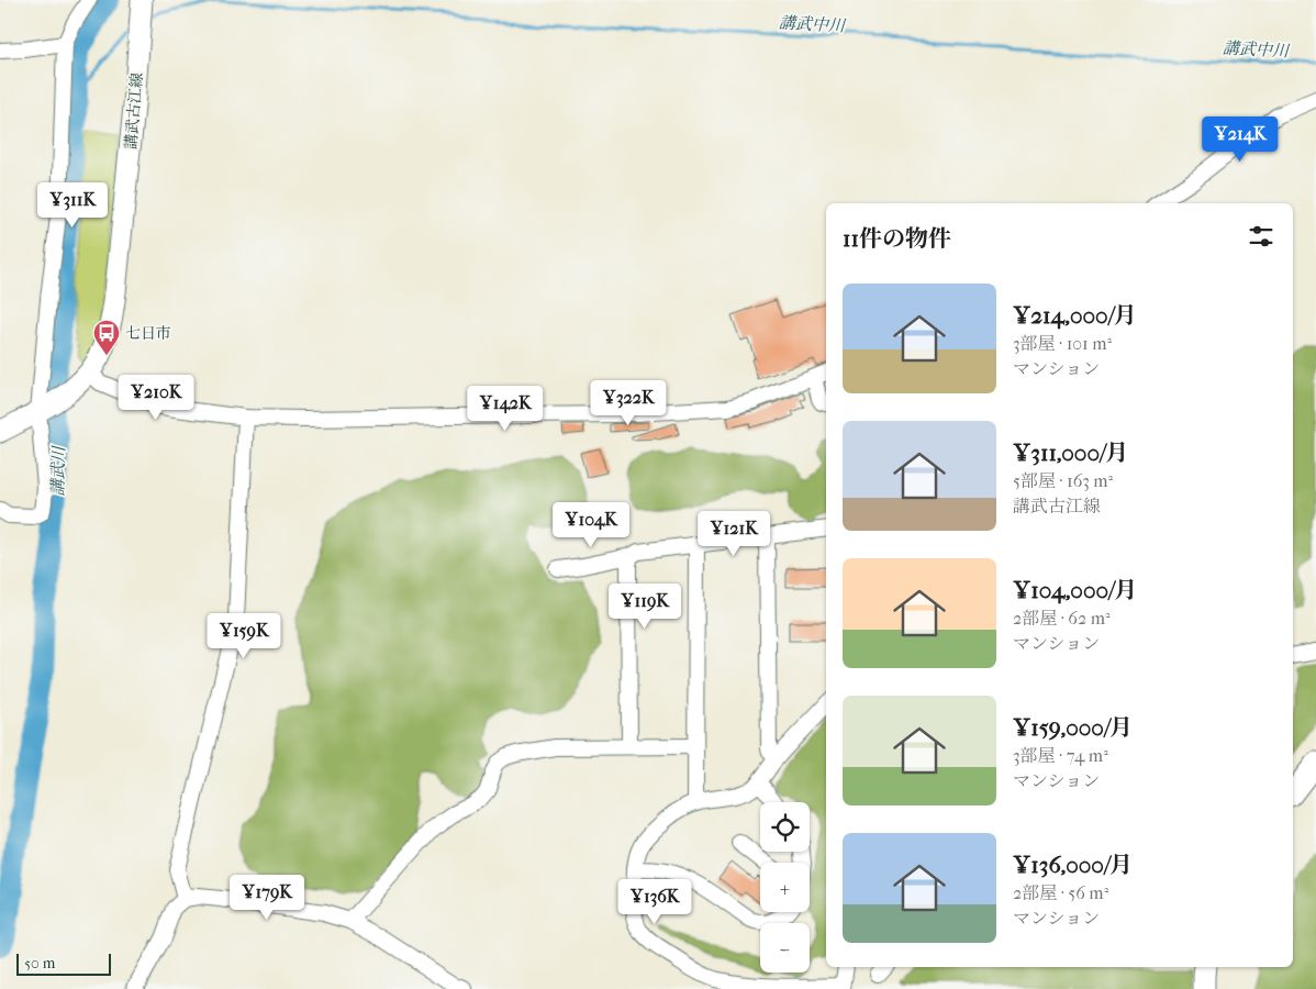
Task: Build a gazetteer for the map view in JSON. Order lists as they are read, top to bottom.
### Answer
{
  "streets": {
    "main road": ["講武古江線"]
  },
  "water": ["講武中川", "講武川"],
  "places": {
    "bus stop": ["七日市"]
  },
  "scale_bar": "50 m",
  "page": {
    "price": [
      "¥214K",
      "¥311K",
      "¥210K",
      "¥322K",
      "¥142K",
      "¥104K",
      "¥121K",
      "¥119K",
      "¥159K",
      "¥179K",
      "¥136K"
    ],
    "heading": "11件の物件",
    "list": [
      {
        "name": "¥214,000/月",
        "note": "3部屋 · 101 m² · マンション"
      },
      {
        "name": "¥311,000/月",
        "note": "5部屋 · 163 m² · 講武古江線"
      },
      {
        "name": "¥104,000/月",
        "note": "2部屋 · 62 m² · マンション"
      },
      {
        "name": "¥159,000/月",
        "note": "3部屋 · 74 m² · マンション"
      },
      {
        "name": "¥136,000/月",
        "note": "2部屋 · 56 m² · マンション"
      }
    ],
    "map_buttons": ["+", "−"],
    "scale": "50 m"
  }
}
